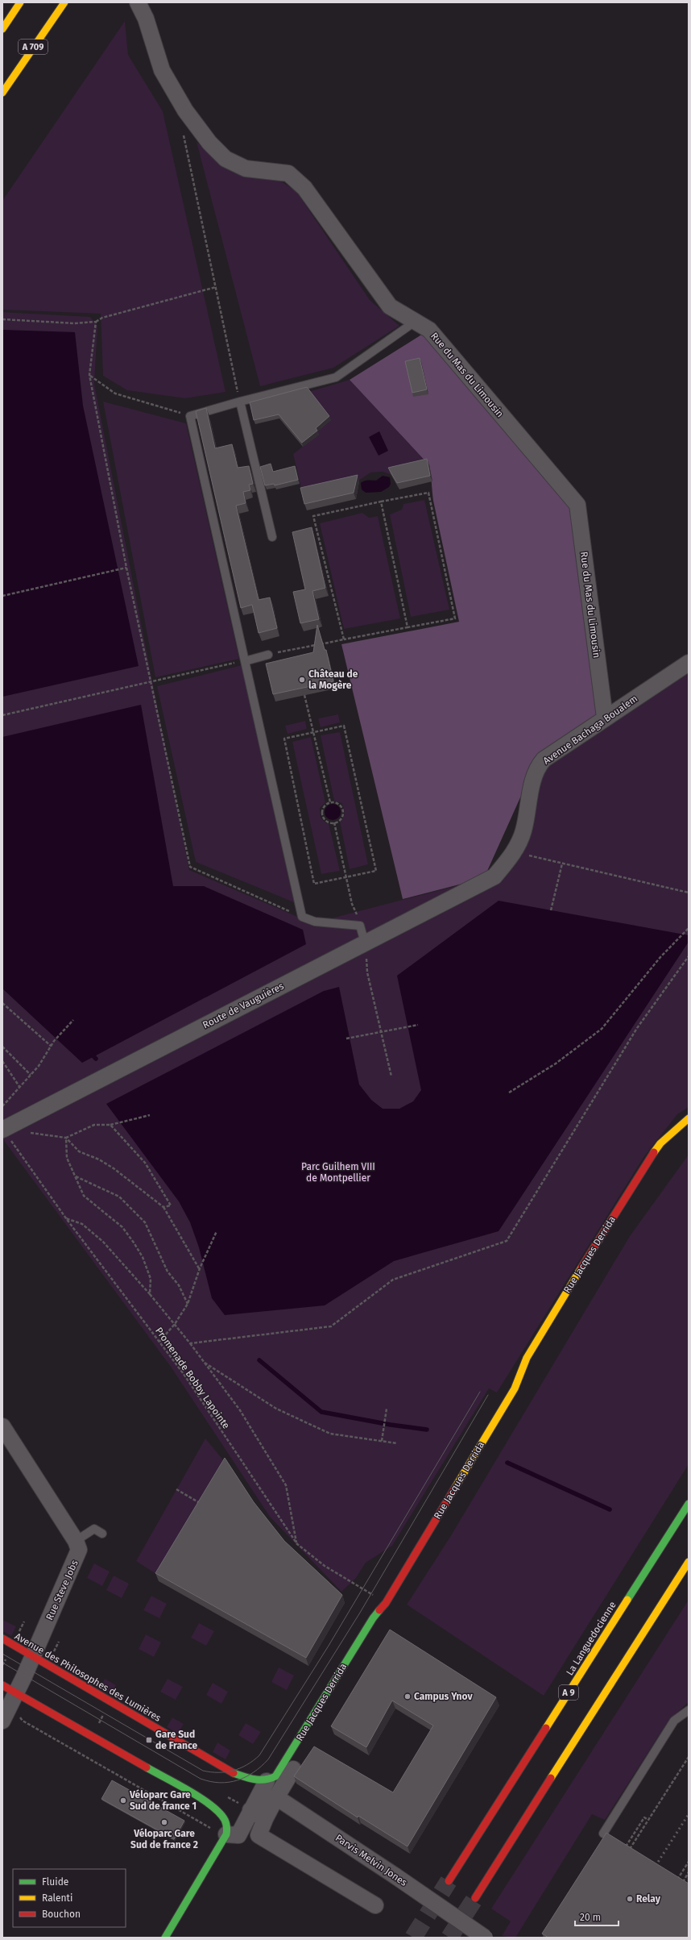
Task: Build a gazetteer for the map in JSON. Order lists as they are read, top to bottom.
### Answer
{
  "streets": {
    "main road": [
      "A 709",
      "Rue Jacques Derrida",
      "La Languedocienne",
      "Avenue des Philosophes des Lumières",
      "A 9"
    ],
    "street": [
      "Rue du Mas du Limousin",
      "Avenue Bachaga Boualem",
      "Route de Vauguières",
      "Rue Steve Jobs",
      "Parvis Melvin Jones"
    ],
    "path": ["Promenade Bobby Lapointe"]
  },
  "crossings": [
    ["Rue du Mas du Limousin", "Avenue Bachaga Boualem"],
    ["Avenue Bachaga Boualem", "Route de Vauguières"],
    ["Route de Vauguières", "Promenade Bobby Lapointe"],
    ["Rue Jacques Derrida", "Promenade Bobby Lapointe"],
    ["Rue Jacques Derrida", "Avenue des Philosophes des Lumières"],
    ["Rue Steve Jobs", "Avenue des Philosophes des Lumières"]
  ],
  "parks": ["Parc Guilhem VIII de Montpellier"],
  "places": {
    "other": [
      "Château de la Mogère",
      "Campus Ynov",
      "Véloparc Gare Sud de france 1",
      "Véloparc Gare Sud de france 2",
      "Relay"
    ],
    "transit": ["Gare Sud de France"]
  },
  "legend": ["Fluide", "Ralenti", "Bouchon"],
  "scale_bar": "20 m"
}
